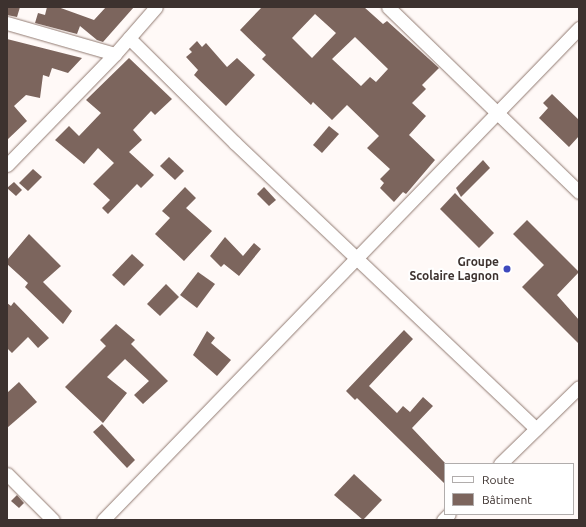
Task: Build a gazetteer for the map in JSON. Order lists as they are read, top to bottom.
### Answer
{
  "places": ["Groupe Scolaire Lagnon"],
  "legend": ["Route", "Bâtiment"]
}
